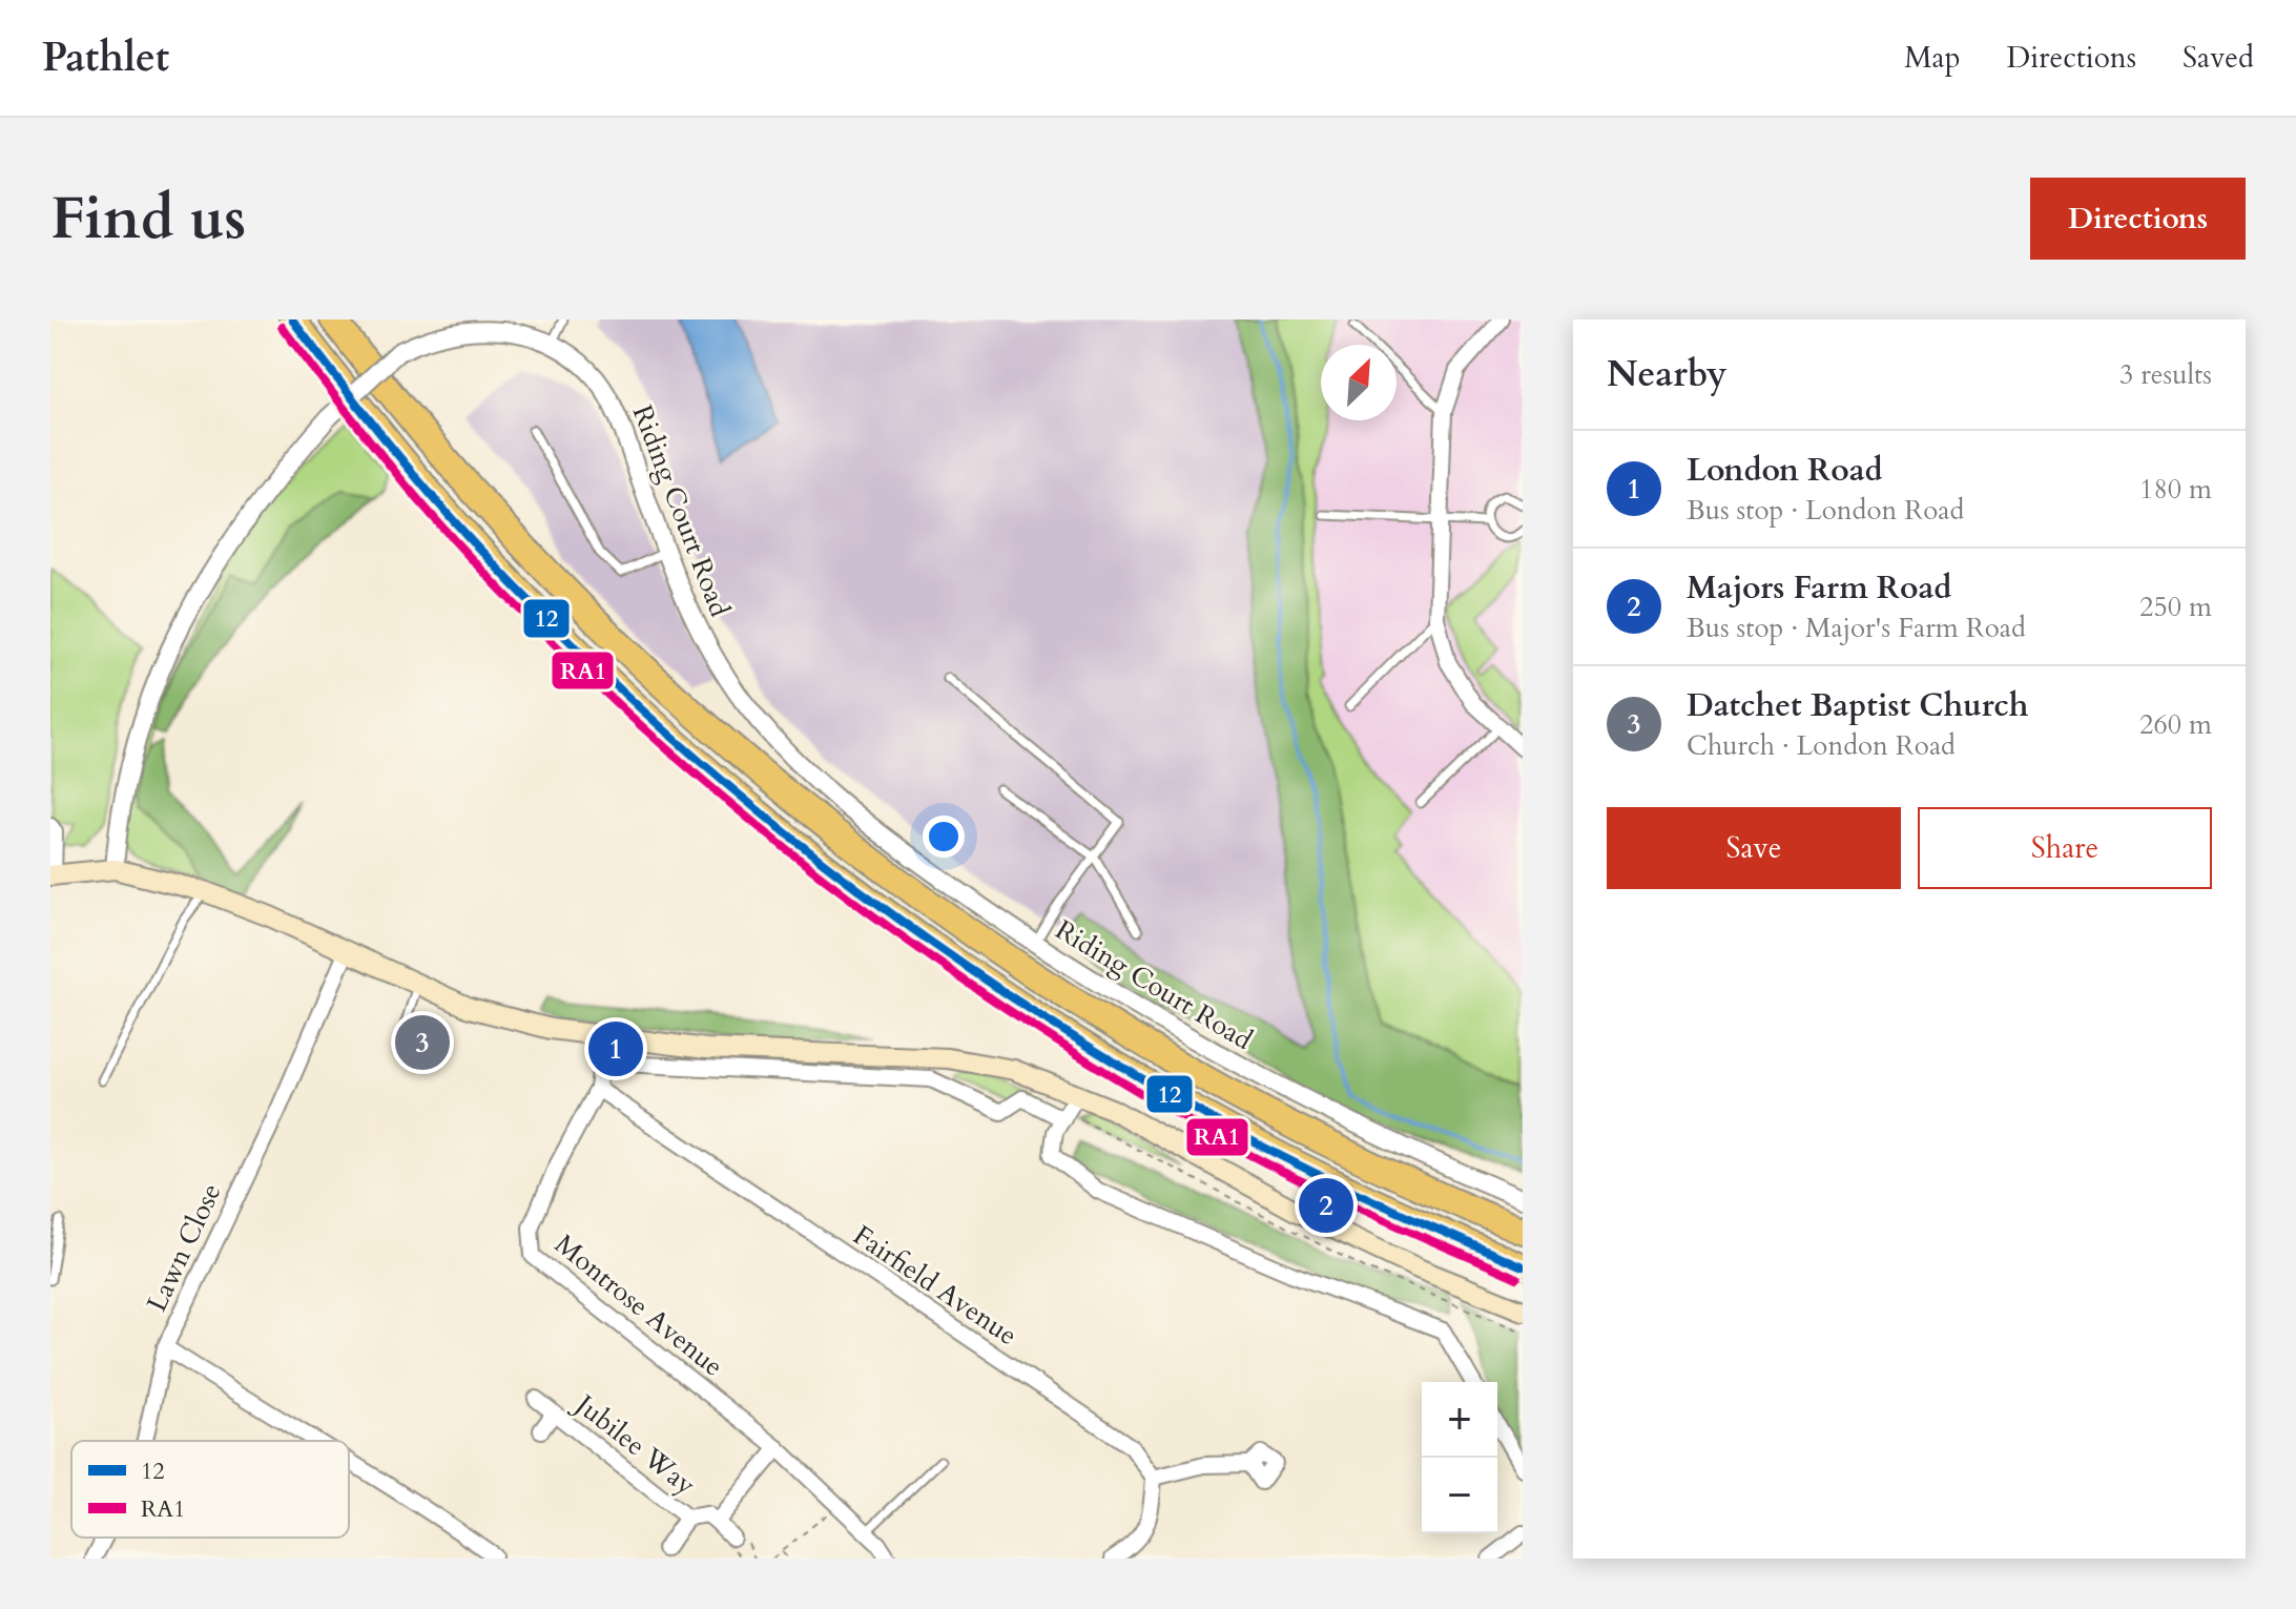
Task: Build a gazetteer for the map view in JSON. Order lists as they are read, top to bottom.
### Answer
{
  "streets": {
    "street": [
      "Riding Court Road",
      "Lawn Close",
      "Fairfield Avenue",
      "Montrose Avenue",
      "Jubilee Way"
    ]
  },
  "crossings": [
    ["Fairfield Avenue", "Montrose Avenue"]
  ],
  "lines": ["transit line 12", "transit line RA1"],
  "legend": ["12", "RA1"],
  "north": "top right",
  "page": {
    "header": "Pathlet",
    "nav": ["Map", "Directions", "Saved"],
    "buttons": [
      "Directions",
      ["Save", "Share"]
    ],
    "title": "Find us",
    "heading": ["Nearby", "3 results"],
    "list": [
      {
        "mark": "1",
        "name": "London Road",
        "note": "Bus stop · London Road",
        "value": "180 m"
      },
      {
        "mark": "2",
        "name": "Majors Farm Road",
        "note": "Bus stop · Major's Farm Road",
        "value": "250 m"
      },
      {
        "mark": "3",
        "name": "Datchet Baptist Church",
        "note": "Church · London Road",
        "value": "260 m"
      }
    ],
    "pins": ["3", "1", "2"],
    "map_buttons": ["+", "−"]
  }
}
